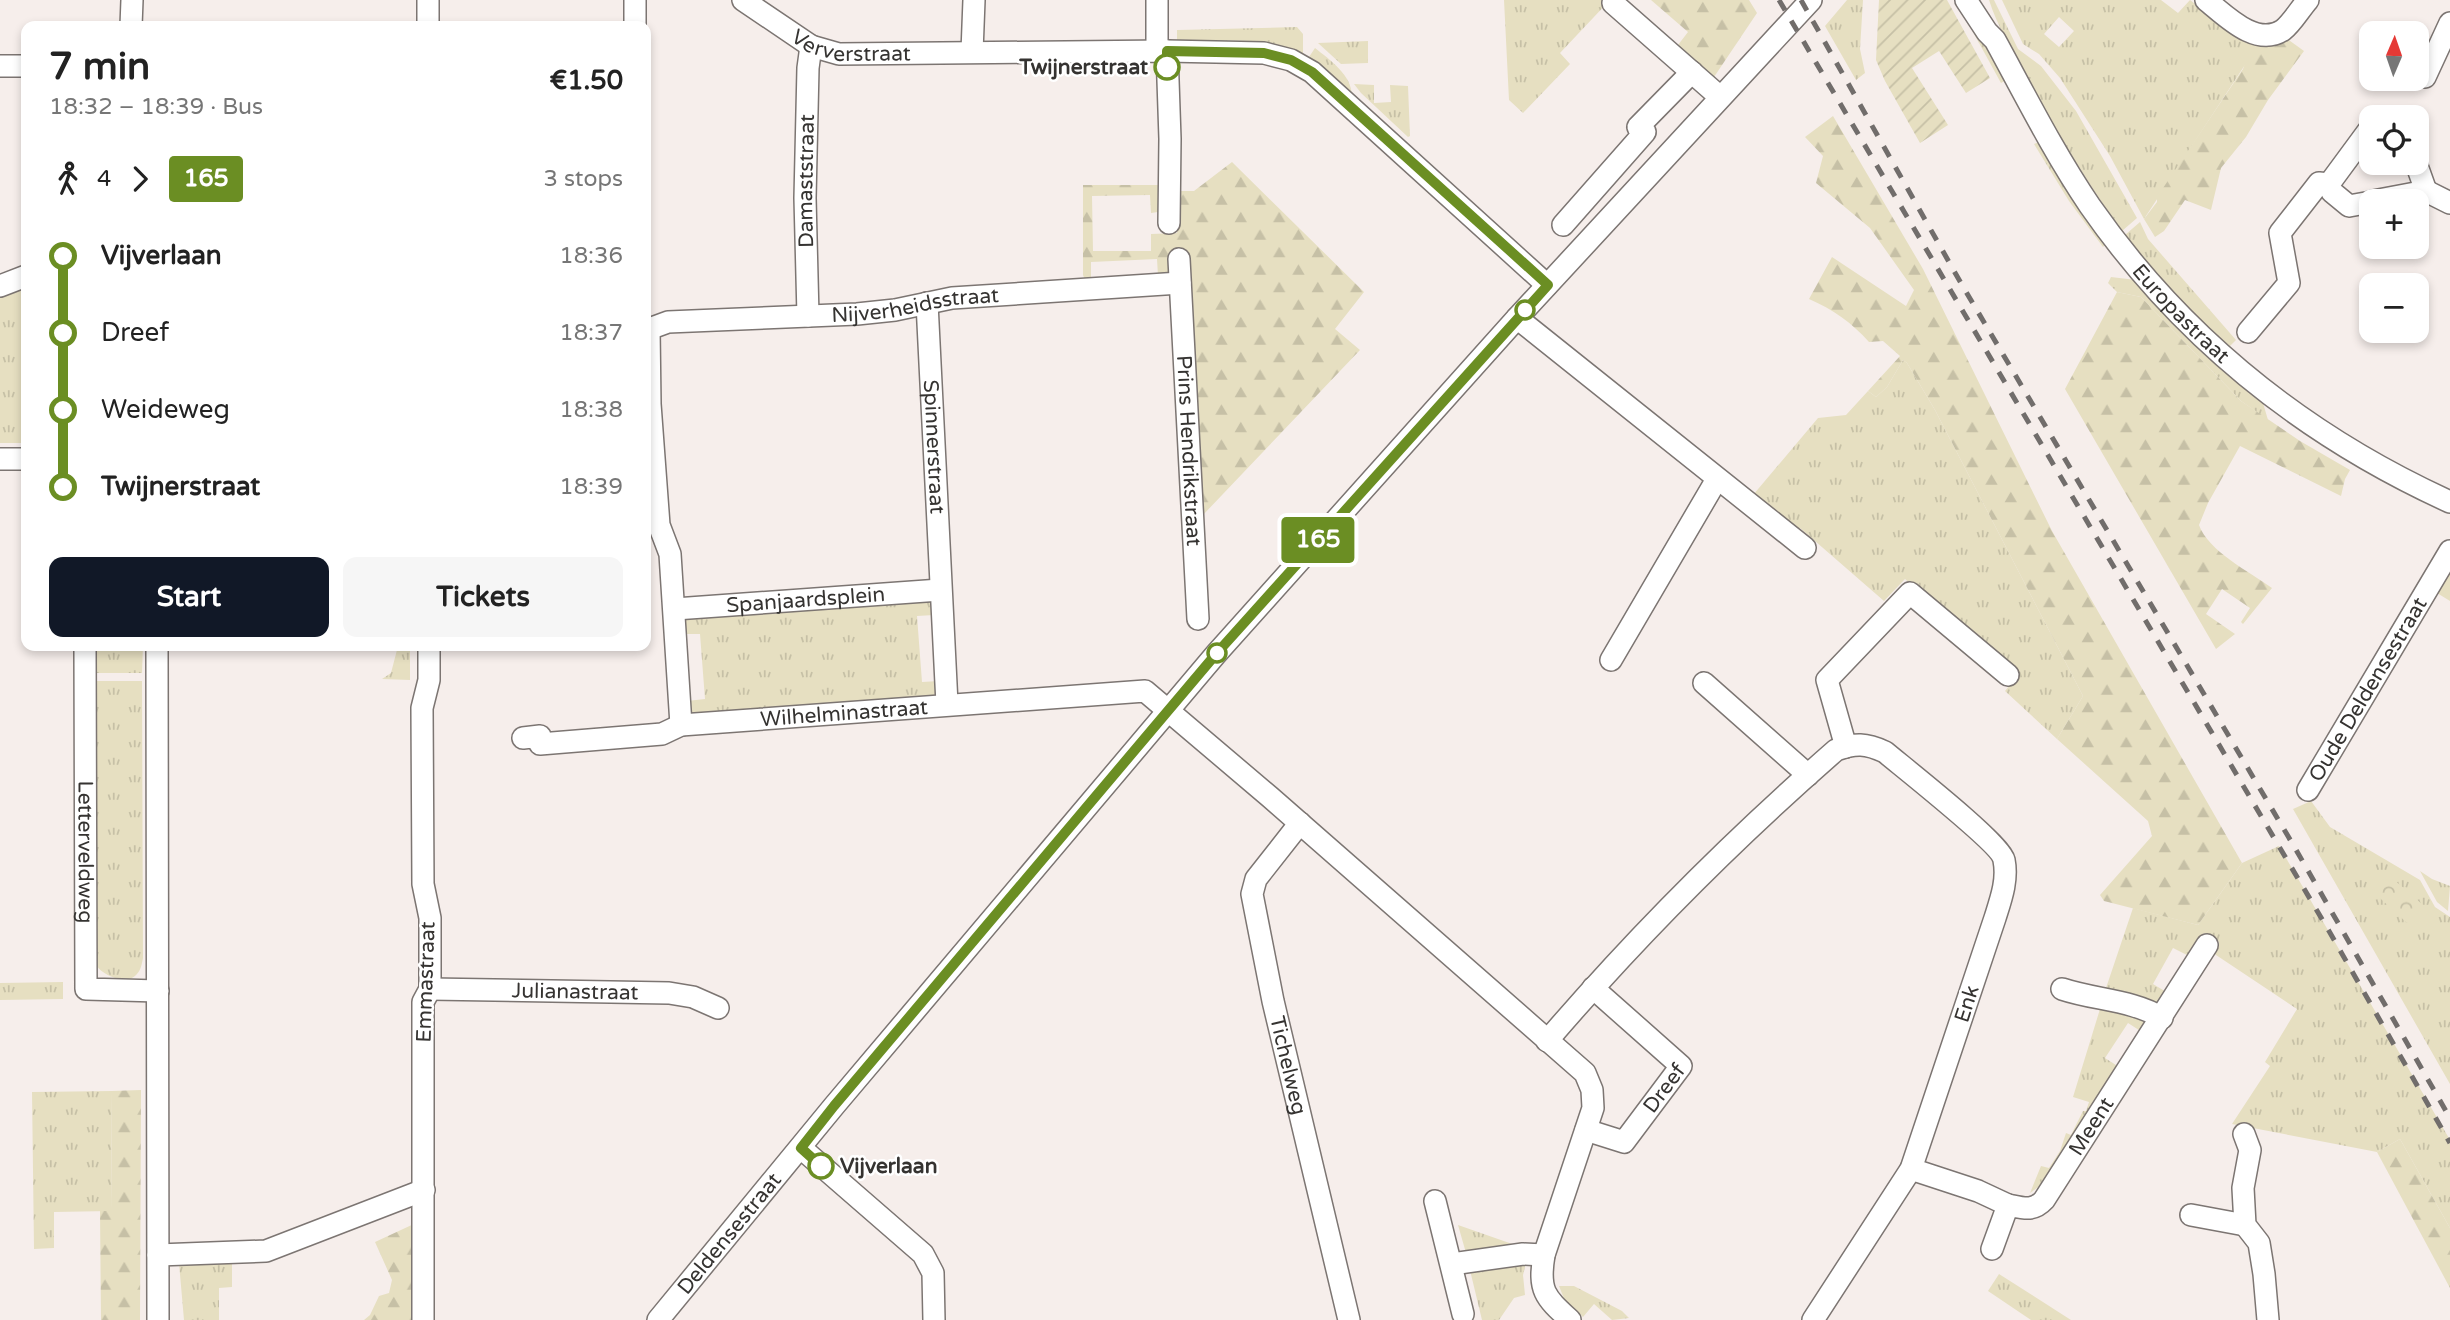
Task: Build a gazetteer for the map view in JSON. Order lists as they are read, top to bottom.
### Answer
{
  "streets": {
    "street": [
      "Ververstraat",
      "Damaststraat",
      "Nijverheidsstraat",
      "Europastraat",
      "Spinnerstraat",
      "Prins Hendrikstraat",
      "Spanjaardsplein",
      "Oude Deldensestraat",
      "Wilhelminastraat",
      "Letterveldweg",
      "Emmastraat",
      "Julianastraat",
      "Enk",
      "Tichelweg",
      "Dreef",
      "Meent",
      "Deldensestraat"
    ]
  },
  "crossings": [
    ["Ververstraat", "Damaststraat"],
    ["Ververstraat", "Deldensestraat"],
    ["Damaststraat", "Nijverheidsstraat"],
    ["Nijverheidsstraat", "Spinnerstraat"],
    ["Nijverheidsstraat", "Prins Hendrikstraat"],
    ["Nijverheidsstraat", "Spanjaardsplein"],
    ["Spinnerstraat", "Spanjaardsplein"],
    ["Wilhelminastraat", "Deldensestraat"],
    ["Emmastraat", "Julianastraat"],
    ["Enk", "Meent"]
  ],
  "places": ["Twijnerstraat", "Vijverlaan"],
  "lines": ["bus line 165"],
  "north": "top",
  "page": {
    "on_map": "165",
    "map_buttons": ["+", "−"],
    "heading": ["7 min", "18:32 – 18:39 · Bus", "€1.50"],
    "legs": ["4", "165", "3 stops"],
    "list": [
      {
        "name": "Vijverlaan",
        "value": "18:36"
      },
      {
        "name": "Dreef",
        "value": "18:37"
      },
      {
        "name": "Weideweg",
        "value": "18:38"
      },
      {
        "name": "Twijnerstraat",
        "value": "18:39"
      }
    ],
    "buttons": ["Start", "Tickets"]
  }
}
